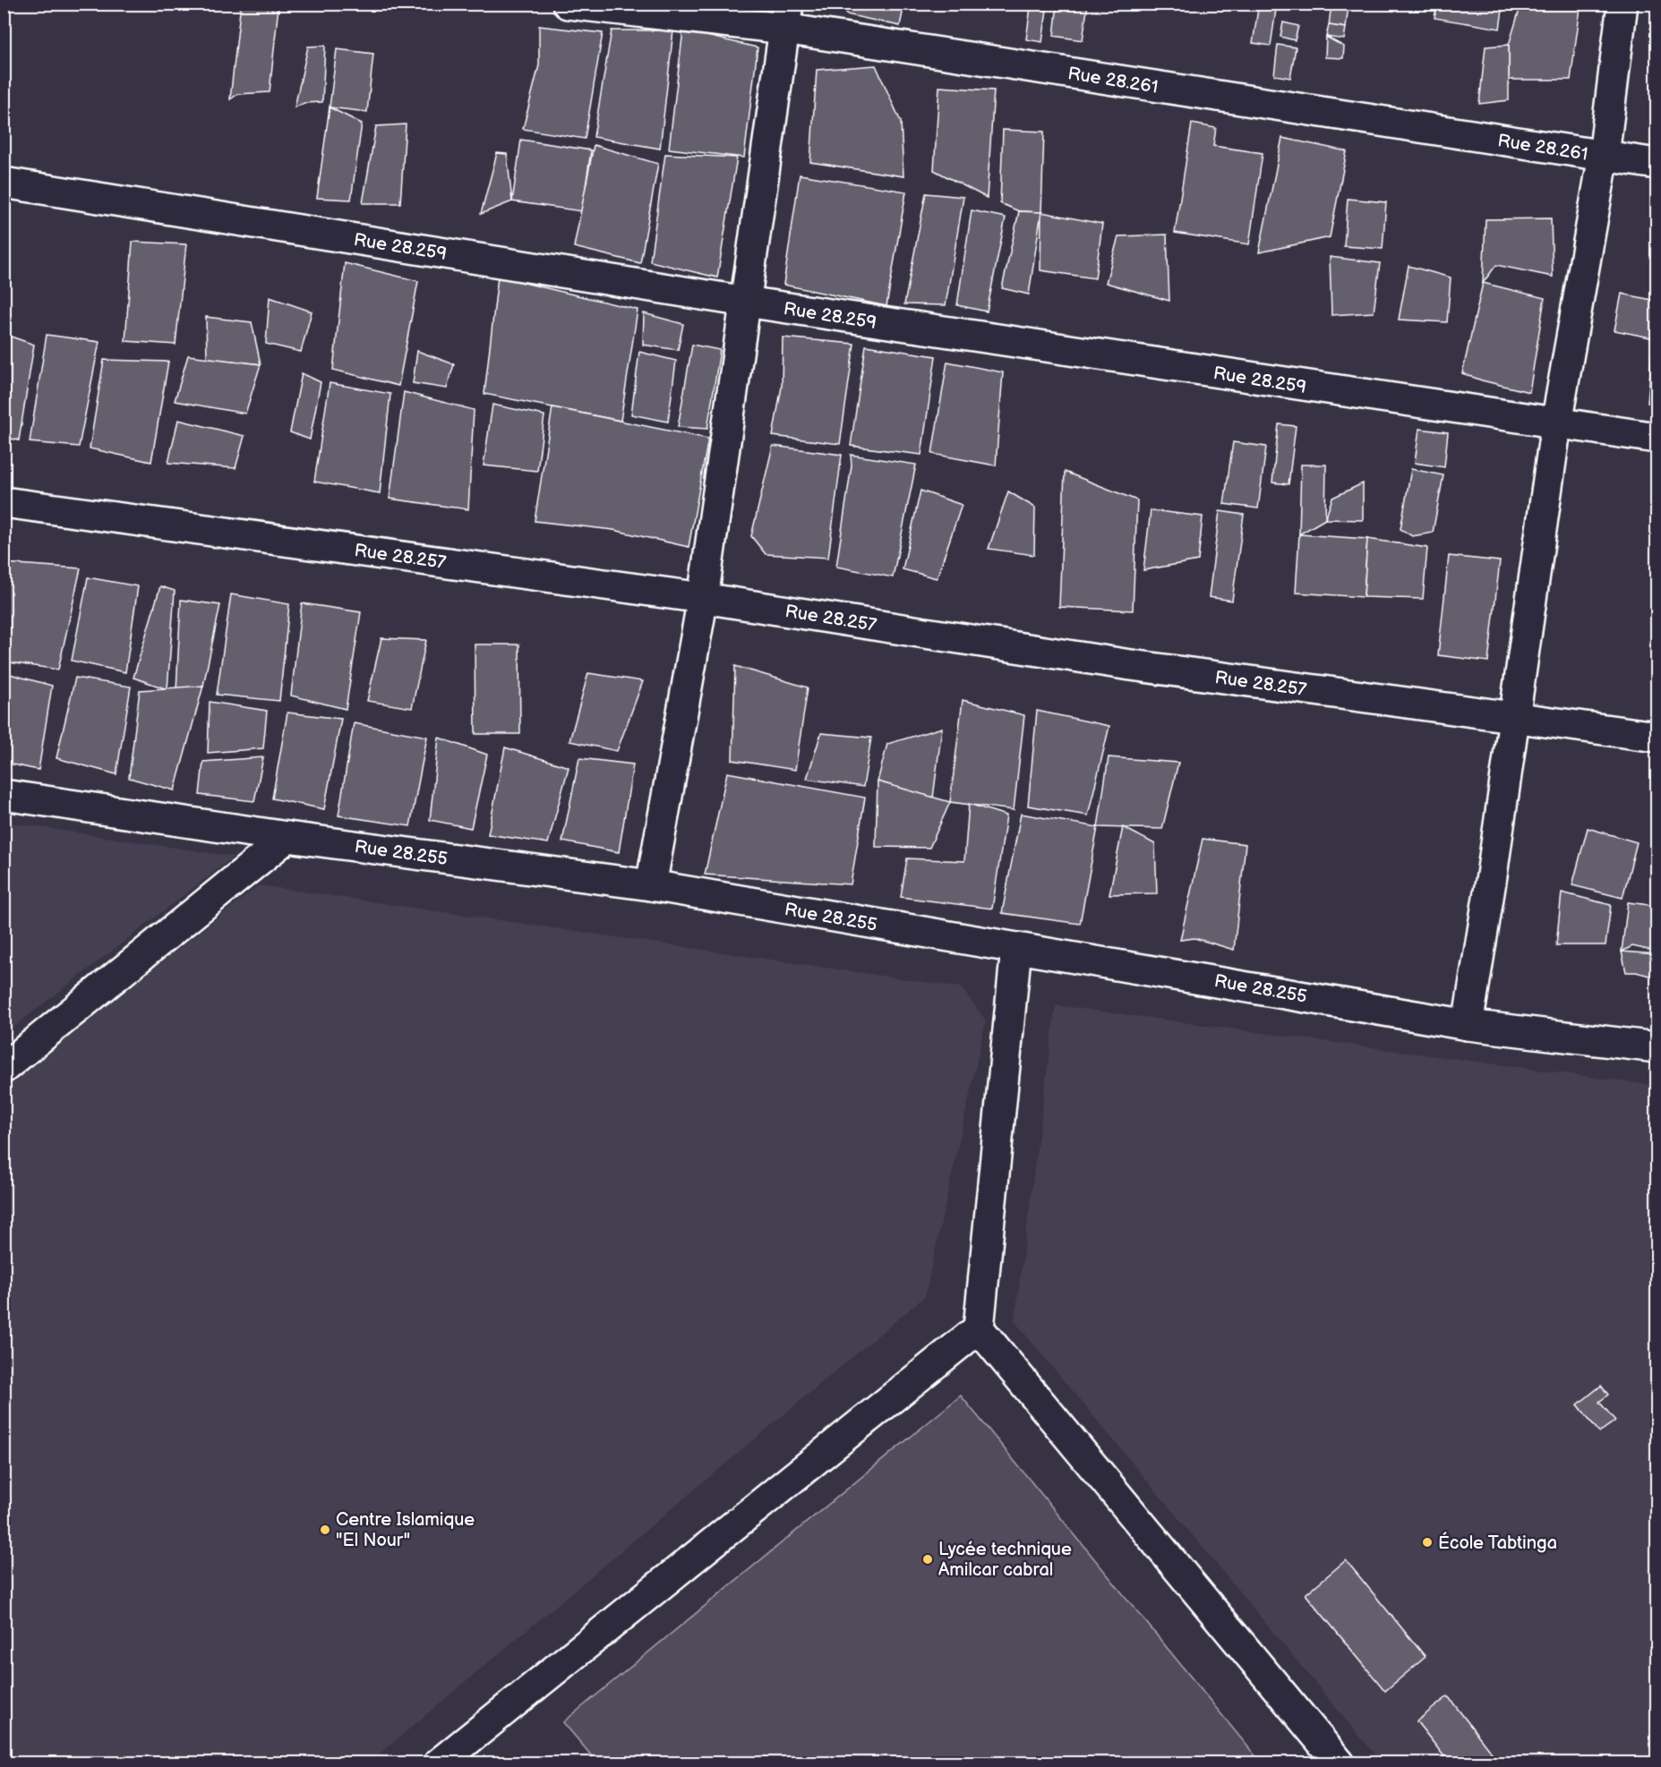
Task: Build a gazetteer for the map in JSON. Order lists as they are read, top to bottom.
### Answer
{
  "streets": {
    "street": [
      "Rue 28.261",
      "Rue 28.259",
      "Rue 28.257",
      "Rue 28.255"
    ]
  },
  "places": ["Centre Islamique \"El Nour\"", "École Tabtinga", "Lycée technique Amilcar cabral"]
}
